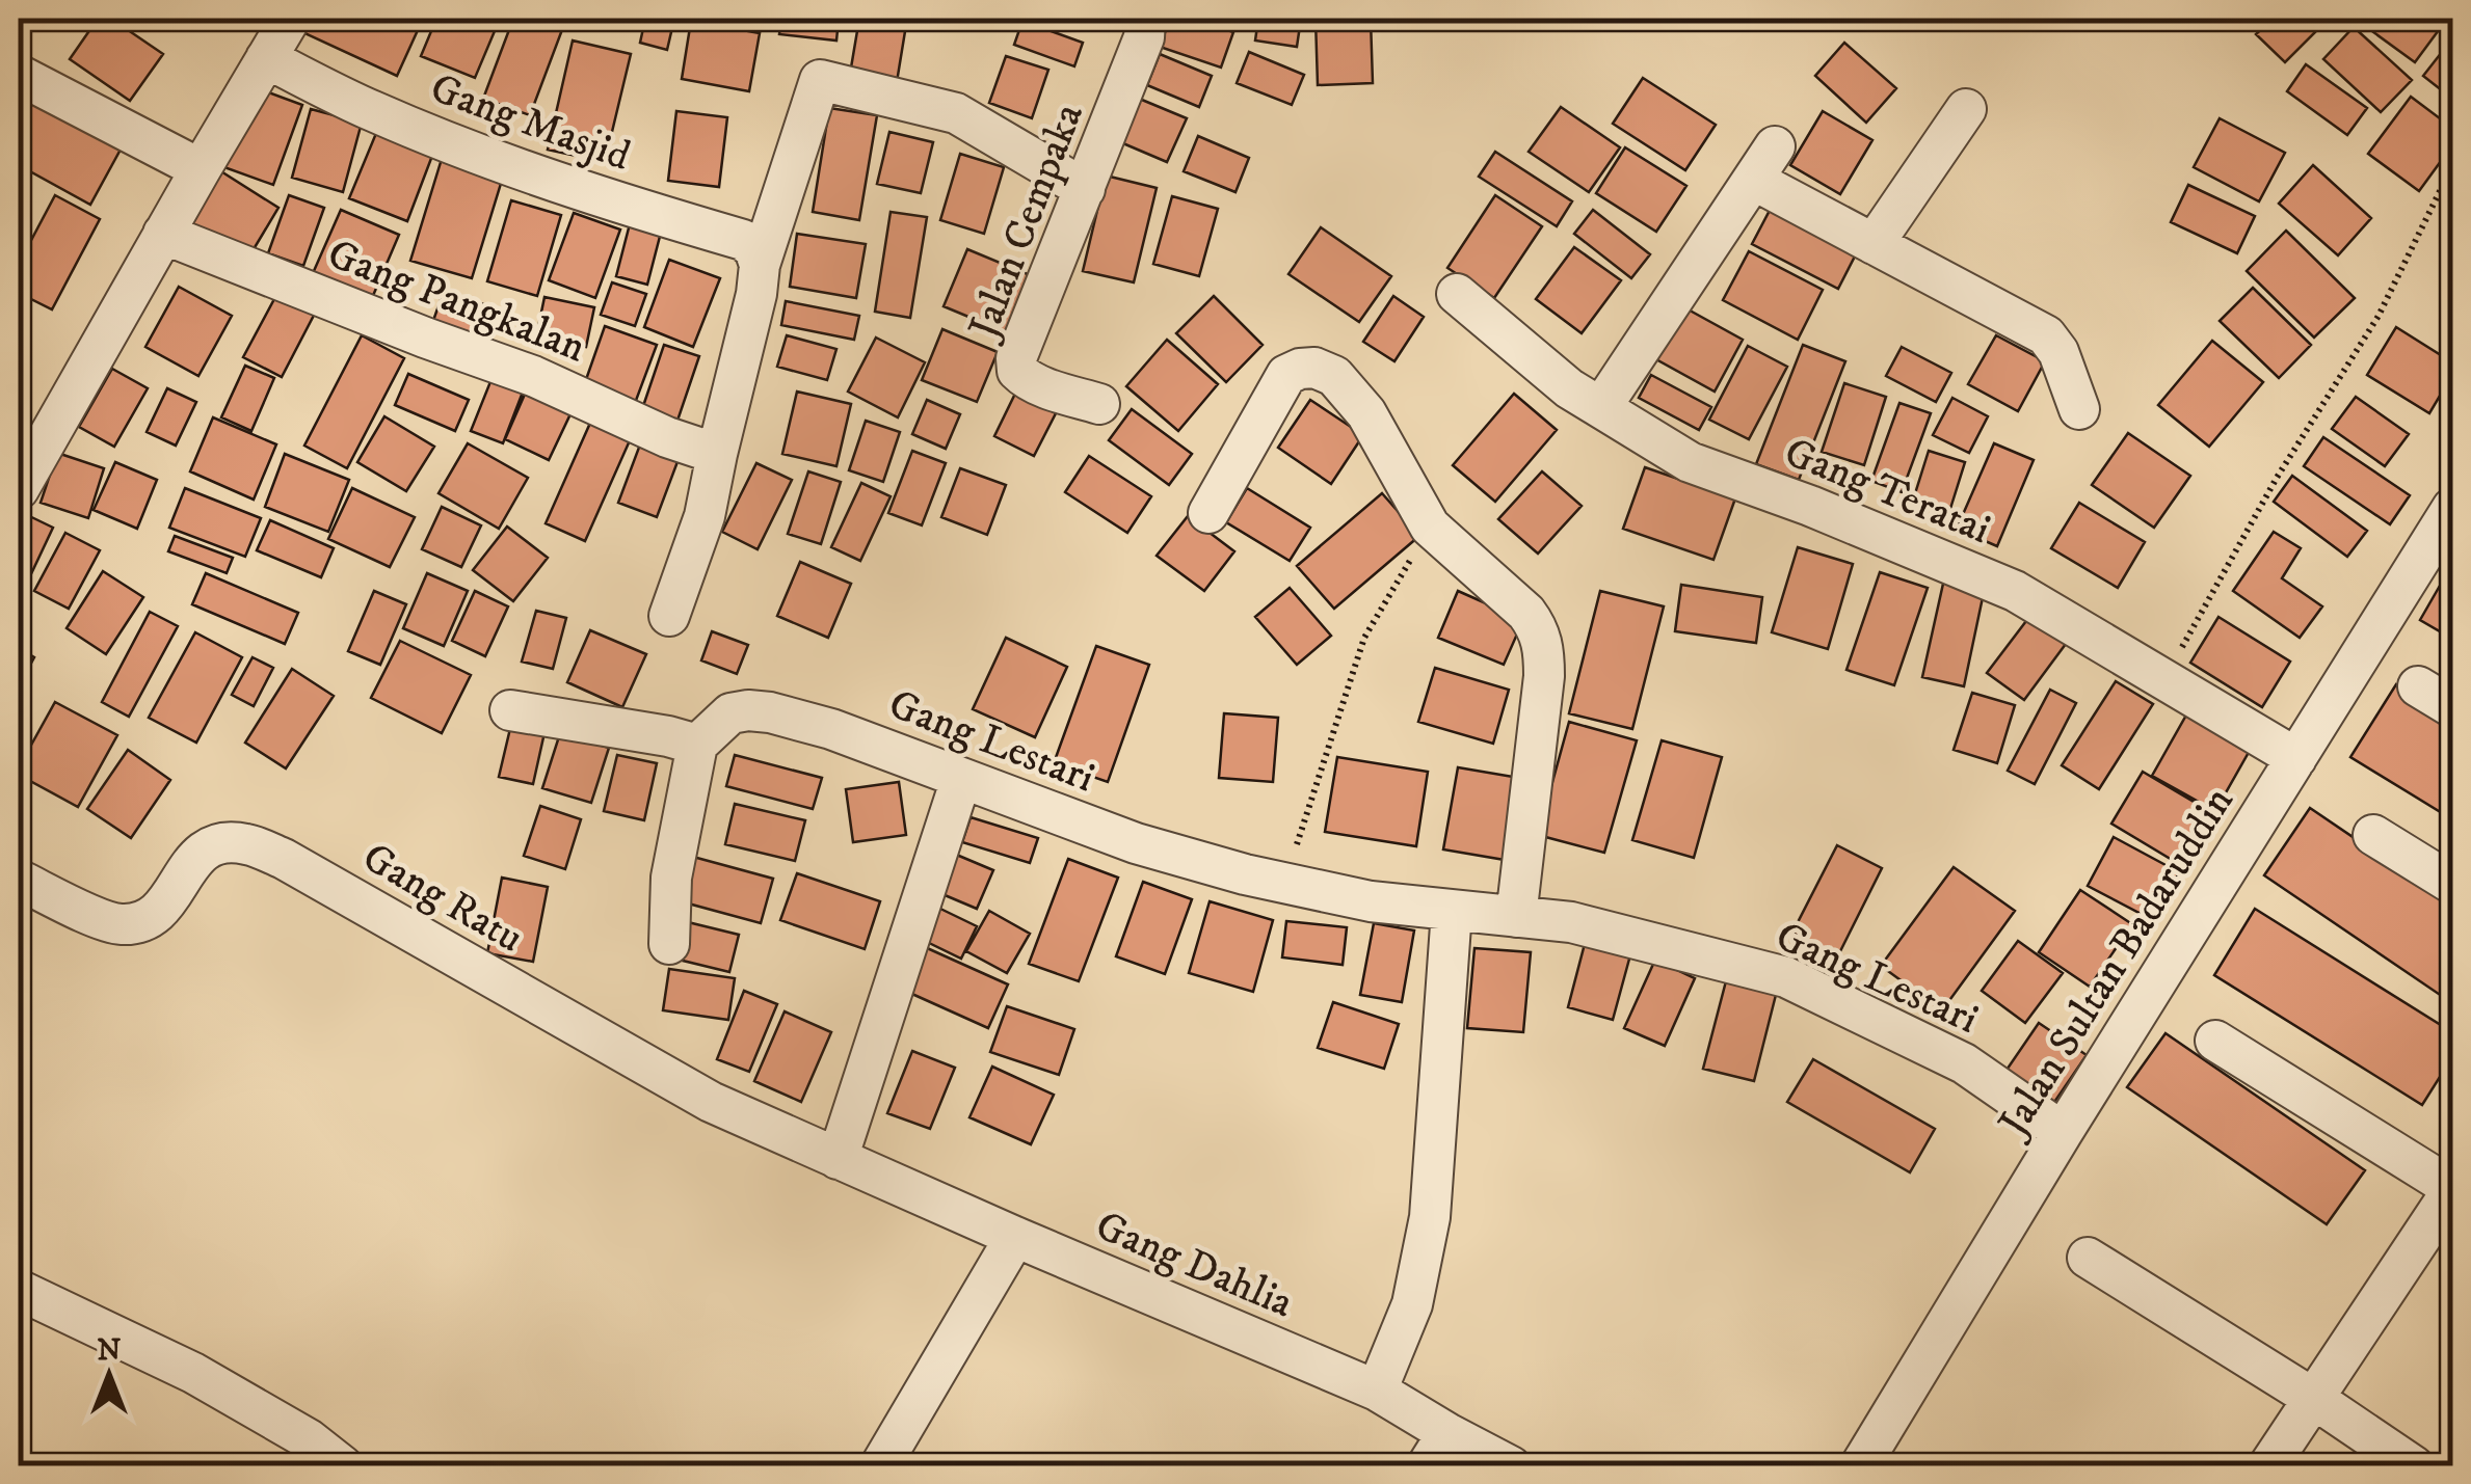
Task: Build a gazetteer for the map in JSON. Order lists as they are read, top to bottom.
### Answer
{
  "streets": {
    "street": [
      "Gang Masjid",
      "Jalan Cempaka",
      "Gang Pangkalan",
      "Gang Teratai",
      "Gang Lestari",
      "Gang Ratu",
      "Jalan Sultan Badaruddin",
      "Gang Dahlia"
    ]
  },
  "crossings": [
    ["Gang Teratai", "Jalan Sultan Badaruddin"],
    ["Gang Lestari", "Jalan Sultan Badaruddin"],
    ["Gang Ratu", "Gang Dahlia"]
  ],
  "north": "top"
}
